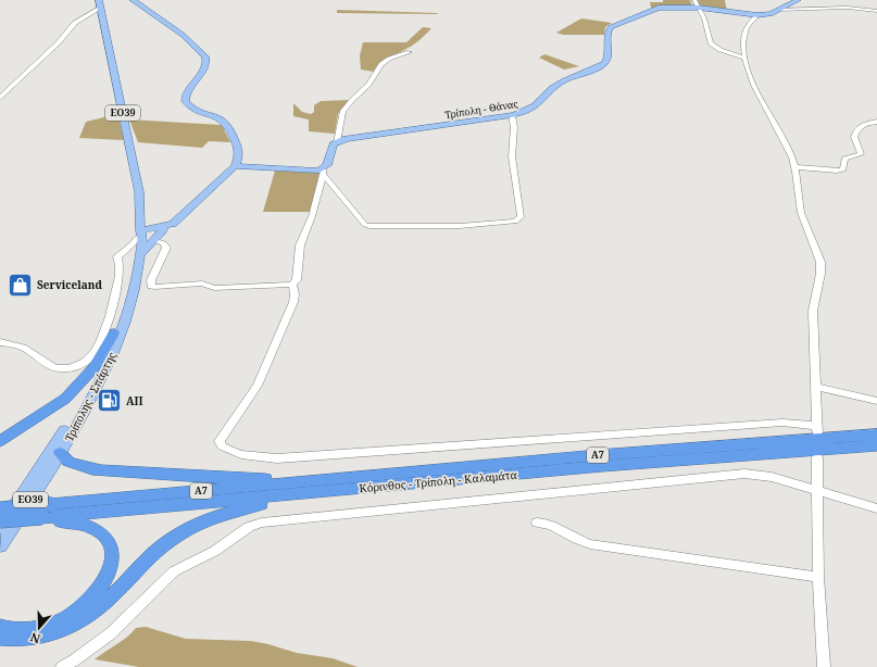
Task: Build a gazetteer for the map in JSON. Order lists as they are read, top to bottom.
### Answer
{
  "streets": {
    "highway": ["Α7", "Κόρινθος - Τρίπολη - Καλαμάτα"],
    "main road": ["Τρίπολη - Θάνας", "ΕΟ39", "Τρίπολης - Σπάρτης"]
  },
  "places": {
    "shop": ["Serviceland"],
    "fuel station": ["ΑΠ"]
  },
  "north": "bottom"
}
